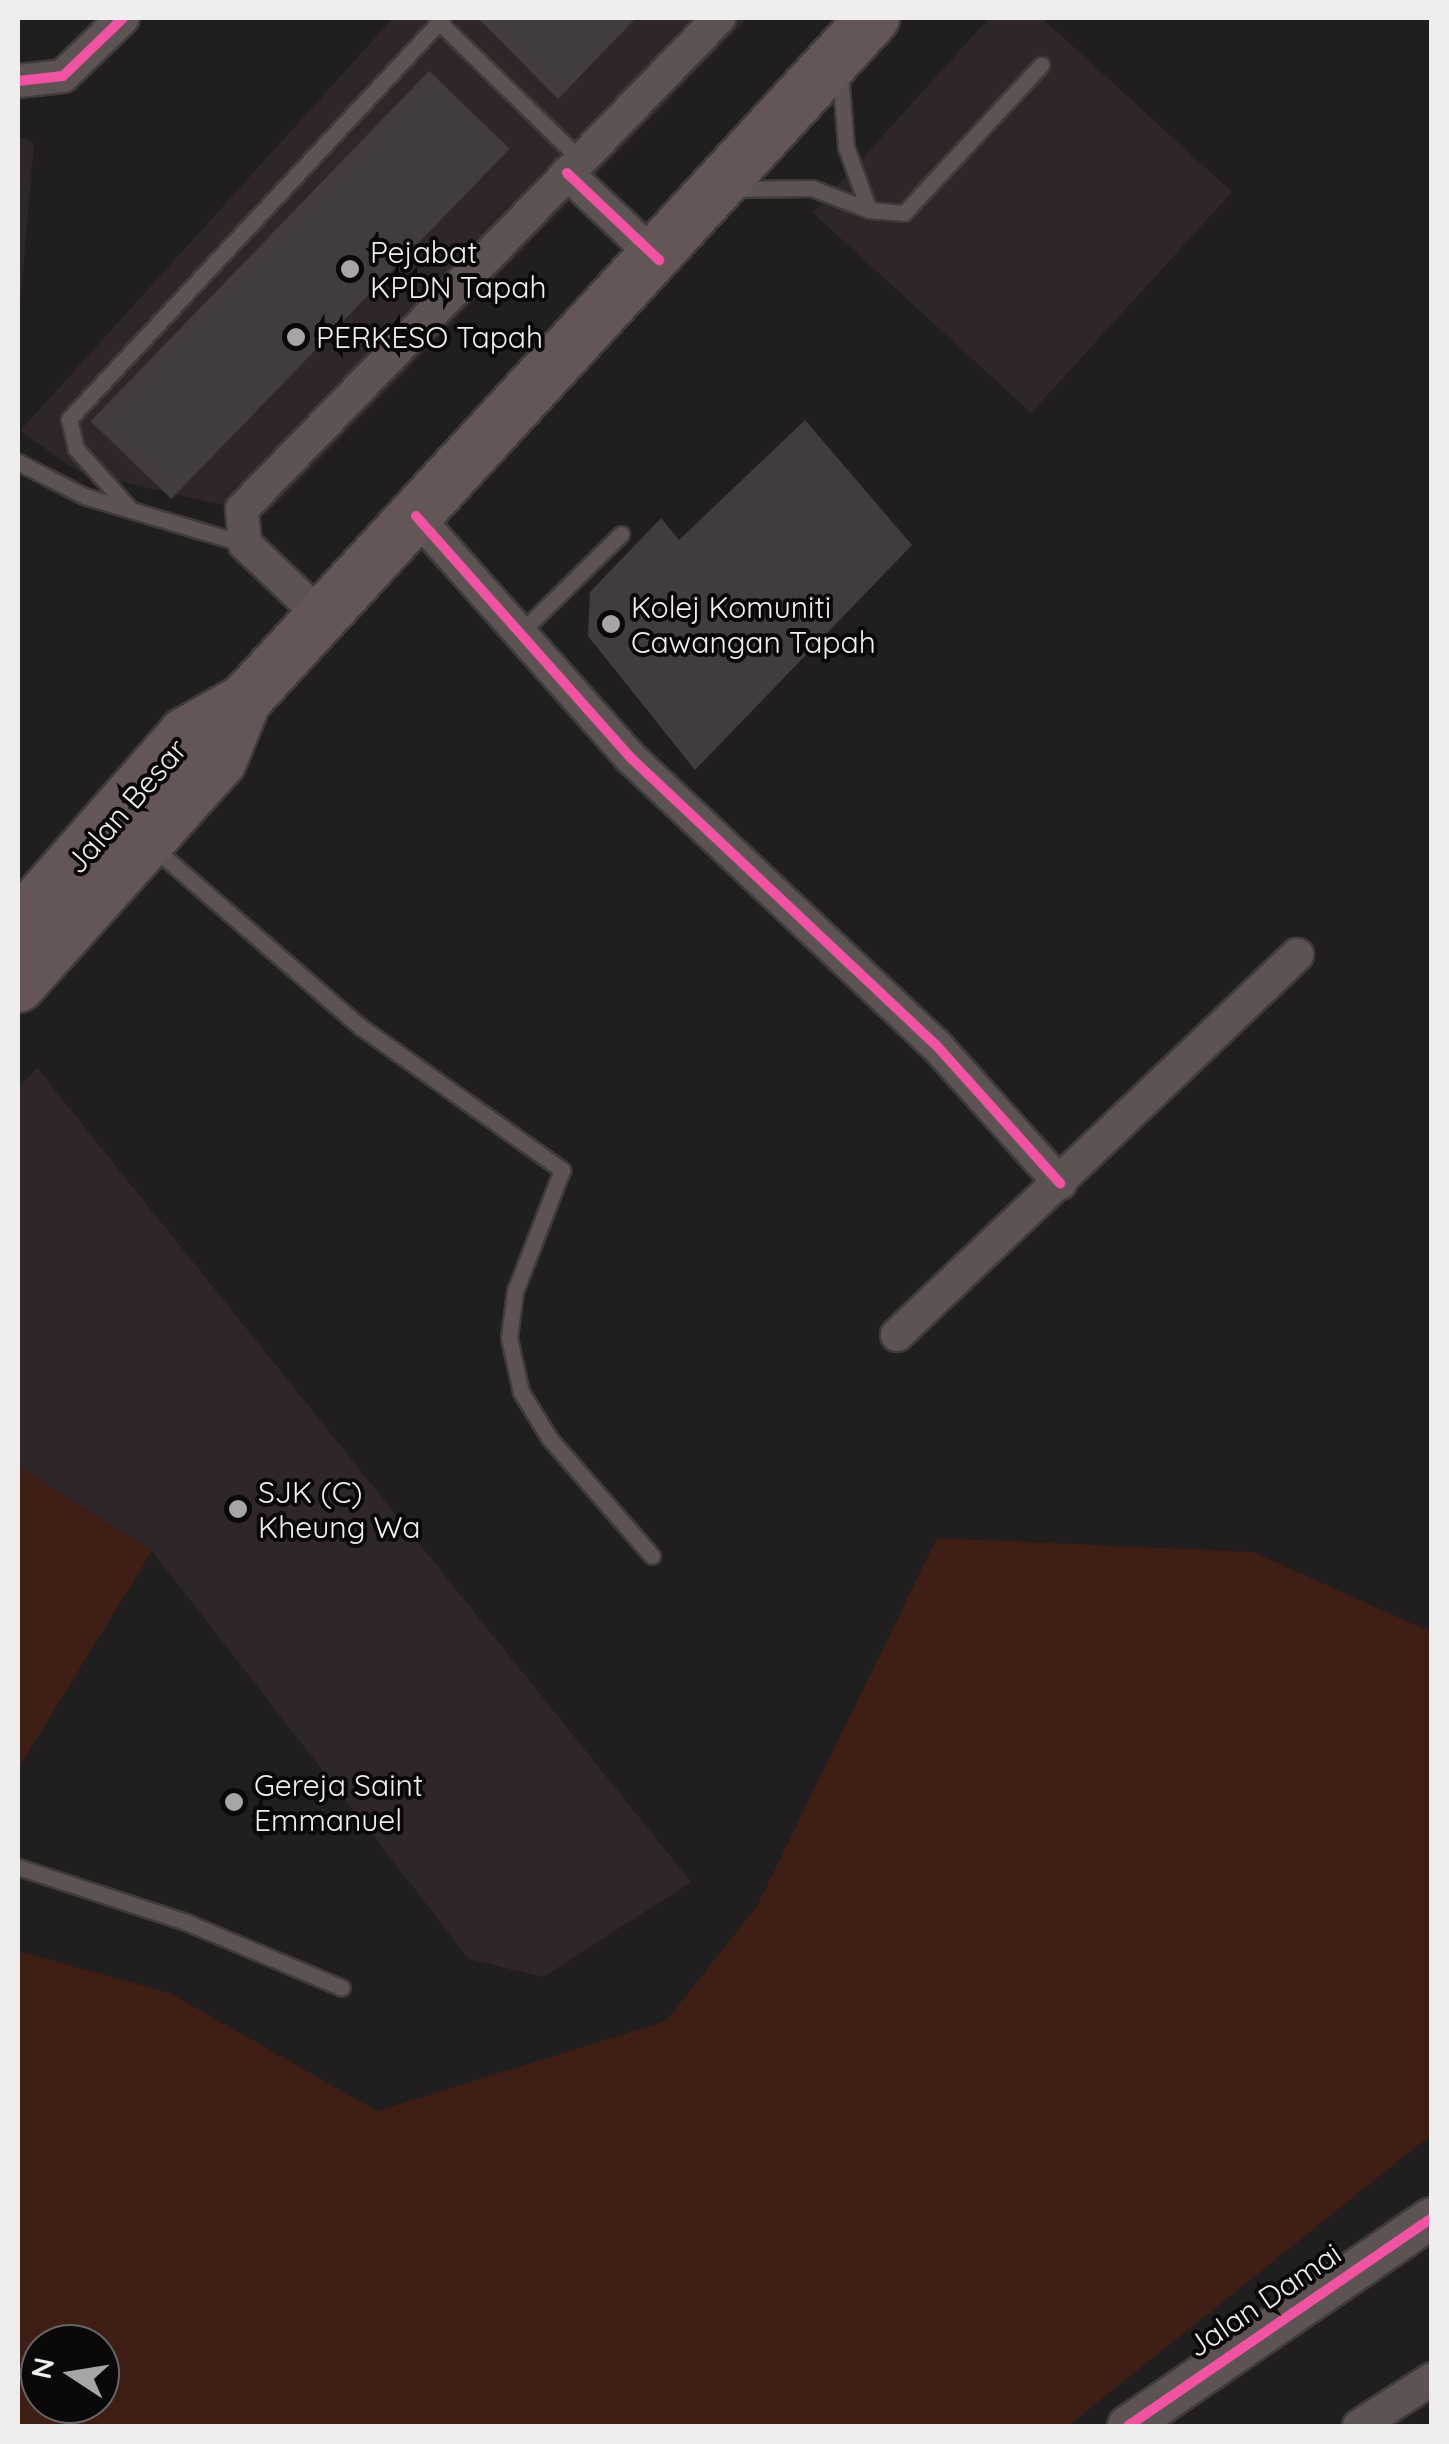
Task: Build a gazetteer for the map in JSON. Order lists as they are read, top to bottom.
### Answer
{
  "streets": {
    "highway": ["Jalan Besar"],
    "street": ["Jalan Damai"]
  },
  "places": [
    "Pejabat KPDN Tapah",
    "PERKESO Tapah",
    "Kolej Komuniti Cawangan Tapah",
    "SJK (C) Kheung Wa",
    "Gereja Saint Emmanuel"
  ],
  "north": "left"
}
